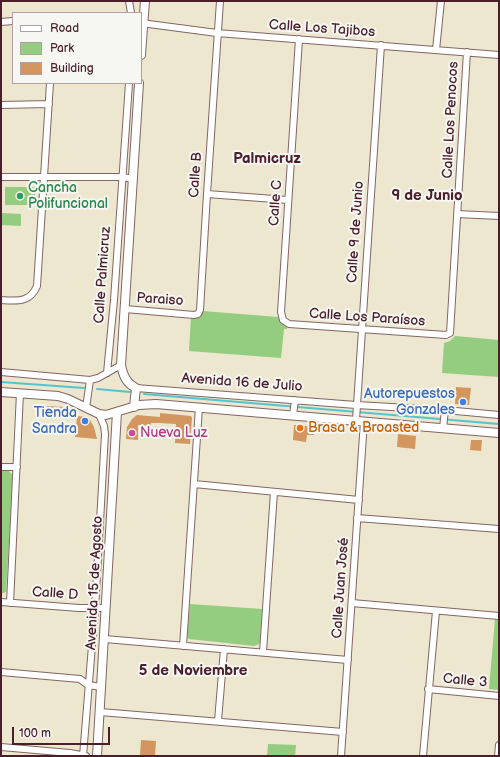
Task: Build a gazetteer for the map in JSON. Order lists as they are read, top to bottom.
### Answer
{
  "streets": {
    "street": [
      "Calle Los Tajibos",
      "Calle Los Penocos",
      "Calle B",
      "Calle C",
      "Calle 9 de Junio",
      "Calle Palmicruz",
      "Paraiso",
      "Calle Los Paraísos",
      "Avenida 16 de Julio",
      "Avenida 15 de Agosto",
      "Calle Juan José",
      "Calle D",
      "Calle 3"
    ]
  },
  "crossings": [
    ["Calle Los Tajibos", "Calle Los Penocos"],
    ["Calle Los Tajibos", "Calle B"],
    ["Calle Los Tajibos", "Calle C"],
    ["Calle Los Tajibos", "Calle 9 de Junio"],
    ["Calle Los Penocos", "Calle Los Paraísos"],
    ["Calle B", "Paraiso"],
    ["Calle C", "Calle Los Paraísos"],
    ["Calle 9 de Junio", "Calle Los Paraísos"],
    ["Calle 9 de Junio", "Avenida 16 de Julio"],
    ["Calle 9 de Junio", "Calle Juan José"],
    ["Calle Palmicruz", "Paraiso"],
    ["Avenida 16 de Julio", "Avenida 15 de Agosto"],
    ["Avenida 16 de Julio", "Calle Juan José"],
    ["Avenida 15 de Agosto", "Calle D"]
  ],
  "districts": ["Palmicruz", "9 de Junio", "5 de Noviembre"],
  "places": [
    "Cancha Polifuncional",
    "Autorepuestos Gonzales",
    "Tienda Sandra",
    "Brasa & Broasted",
    "Nueva Luz"
  ],
  "legend": ["Road", "Park", "Building"],
  "scale_bar": "100 m"
}
